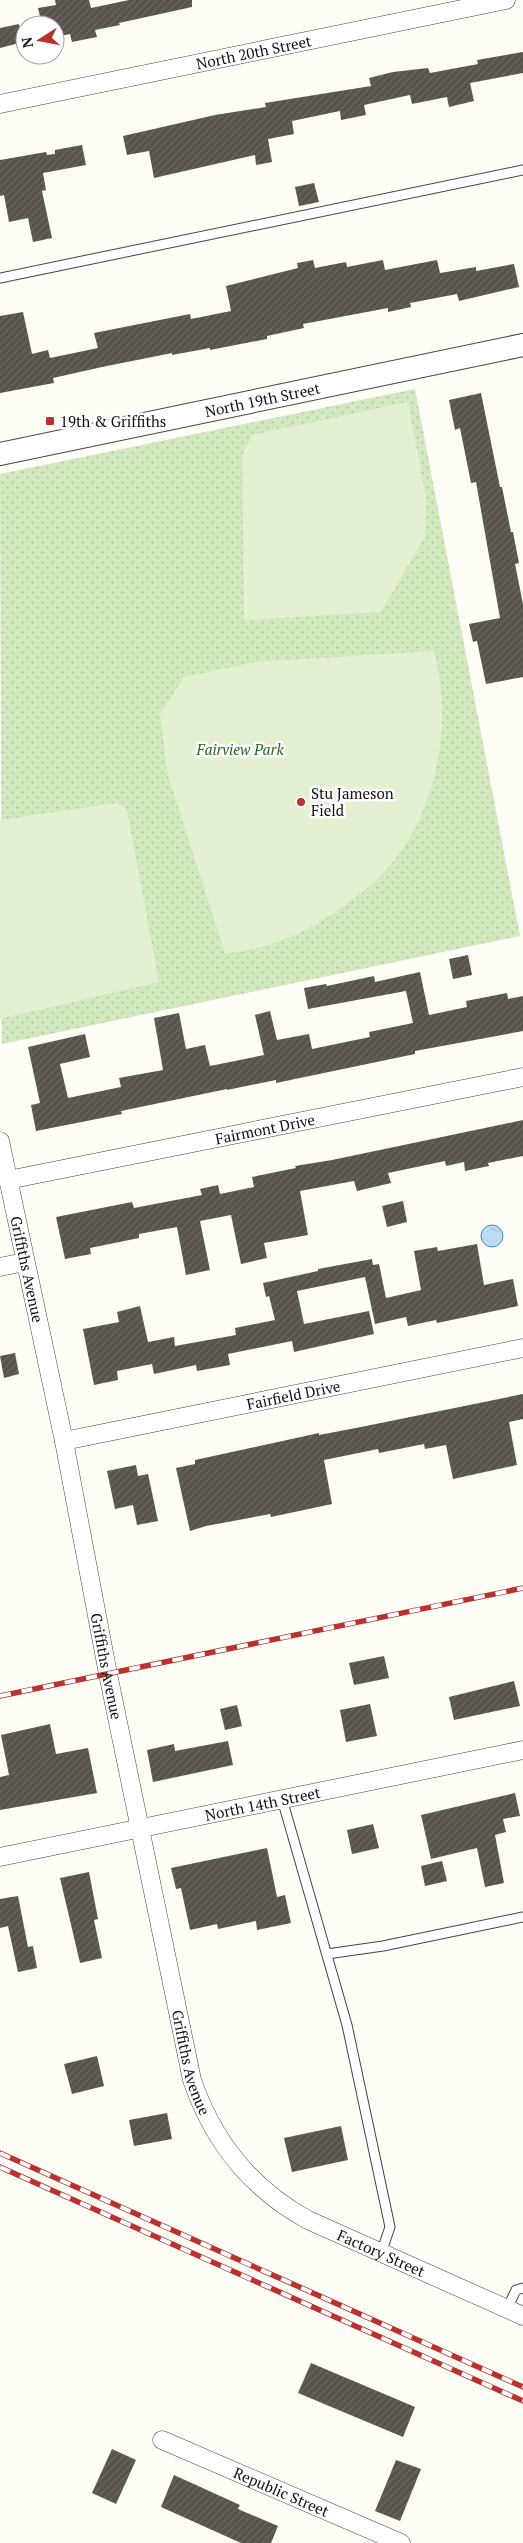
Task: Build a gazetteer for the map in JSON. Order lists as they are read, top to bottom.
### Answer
{
  "streets": {
    "street": [
      "North 20th Street",
      "North 19th Street",
      "Fairmont Drive",
      "Griffiths Avenue",
      "Fairfield Drive",
      "North 14th Street",
      "Factory Street",
      "Republic Street"
    ]
  },
  "crossings": [
    ["Fairmont Drive", "Griffiths Avenue"],
    ["Griffiths Avenue", "Fairfield Drive"],
    ["Griffiths Avenue", "North 14th Street"],
    ["Griffiths Avenue", "Factory Street"]
  ],
  "parks": ["Fairview Park"],
  "places": {
    "transit": ["19th & Griffiths"],
    "other": ["Stu Jameson Field"]
  },
  "north": "left"
}
